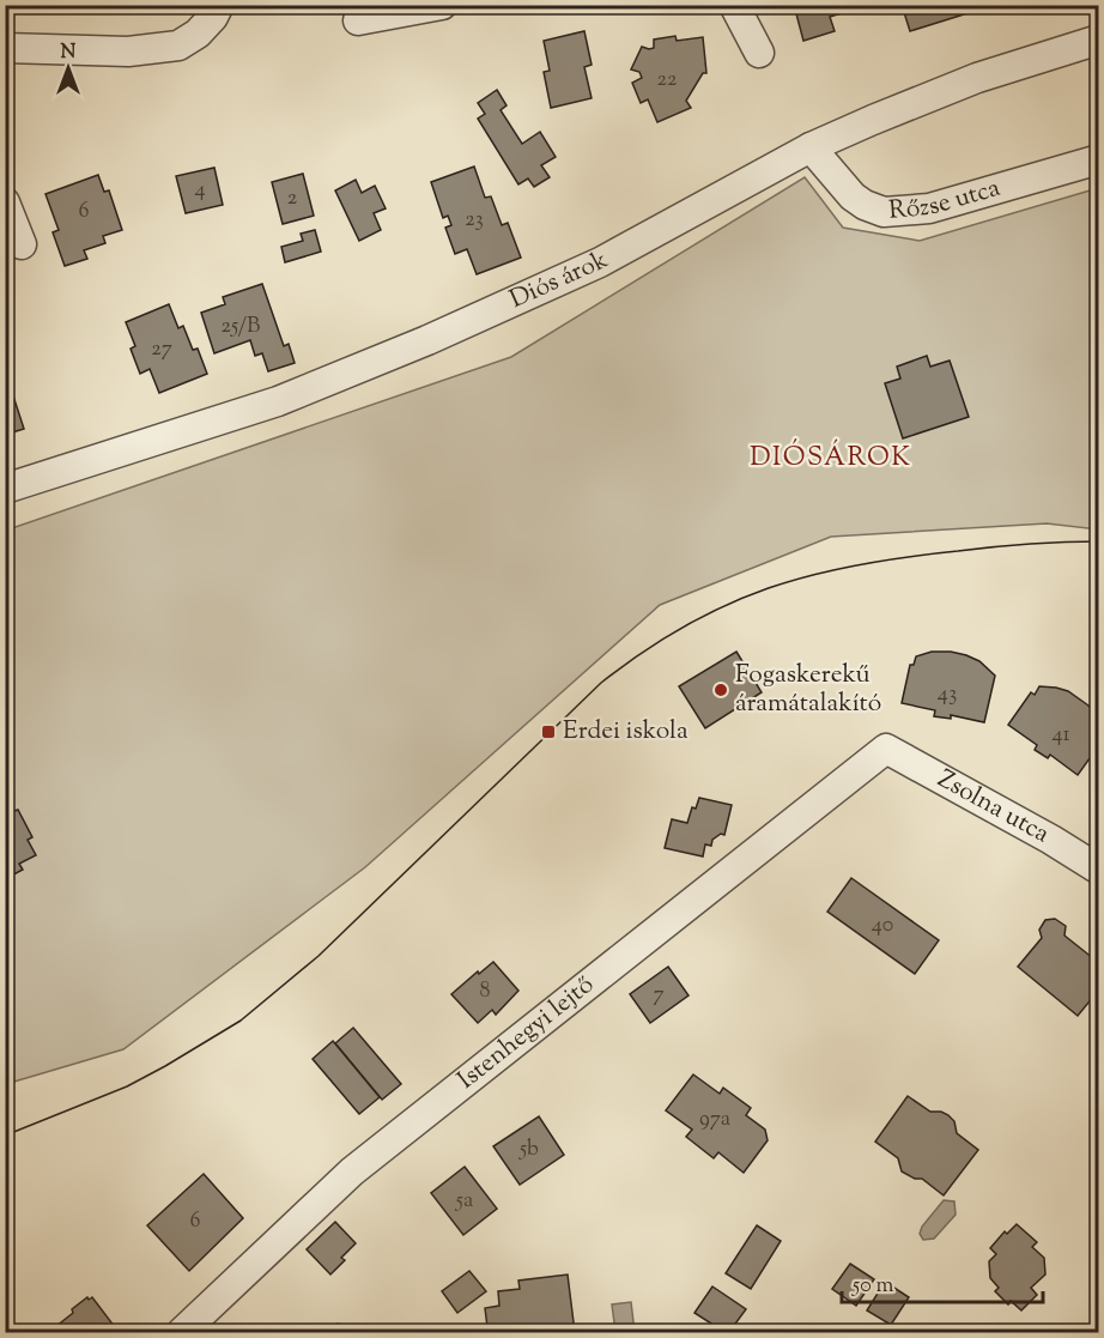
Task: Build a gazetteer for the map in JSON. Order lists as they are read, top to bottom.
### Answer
{
  "streets": {
    "street": [
      "Rőzse utca",
      "Diós árok",
      "Zsolna utca",
      "Istenhegyi lejtő"
    ]
  },
  "crossings": [
    ["Rőzse utca", "Diós árok"],
    ["Zsolna utca", "Istenhegyi lejtő"]
  ],
  "districts": ["DIÓSÁROK"],
  "places": {
    "other": ["Fogaskerekű áramátalakító"],
    "transit": ["Erdei iskola"]
  },
  "house_numbers": [
    "22",
    "4",
    "2",
    "6",
    "23",
    "25/B",
    "27",
    "43",
    "41",
    "40",
    "8",
    "7",
    "97a",
    "5b",
    "5a",
    "6"
  ],
  "scale_bar": "50 m",
  "north": "top"
}
